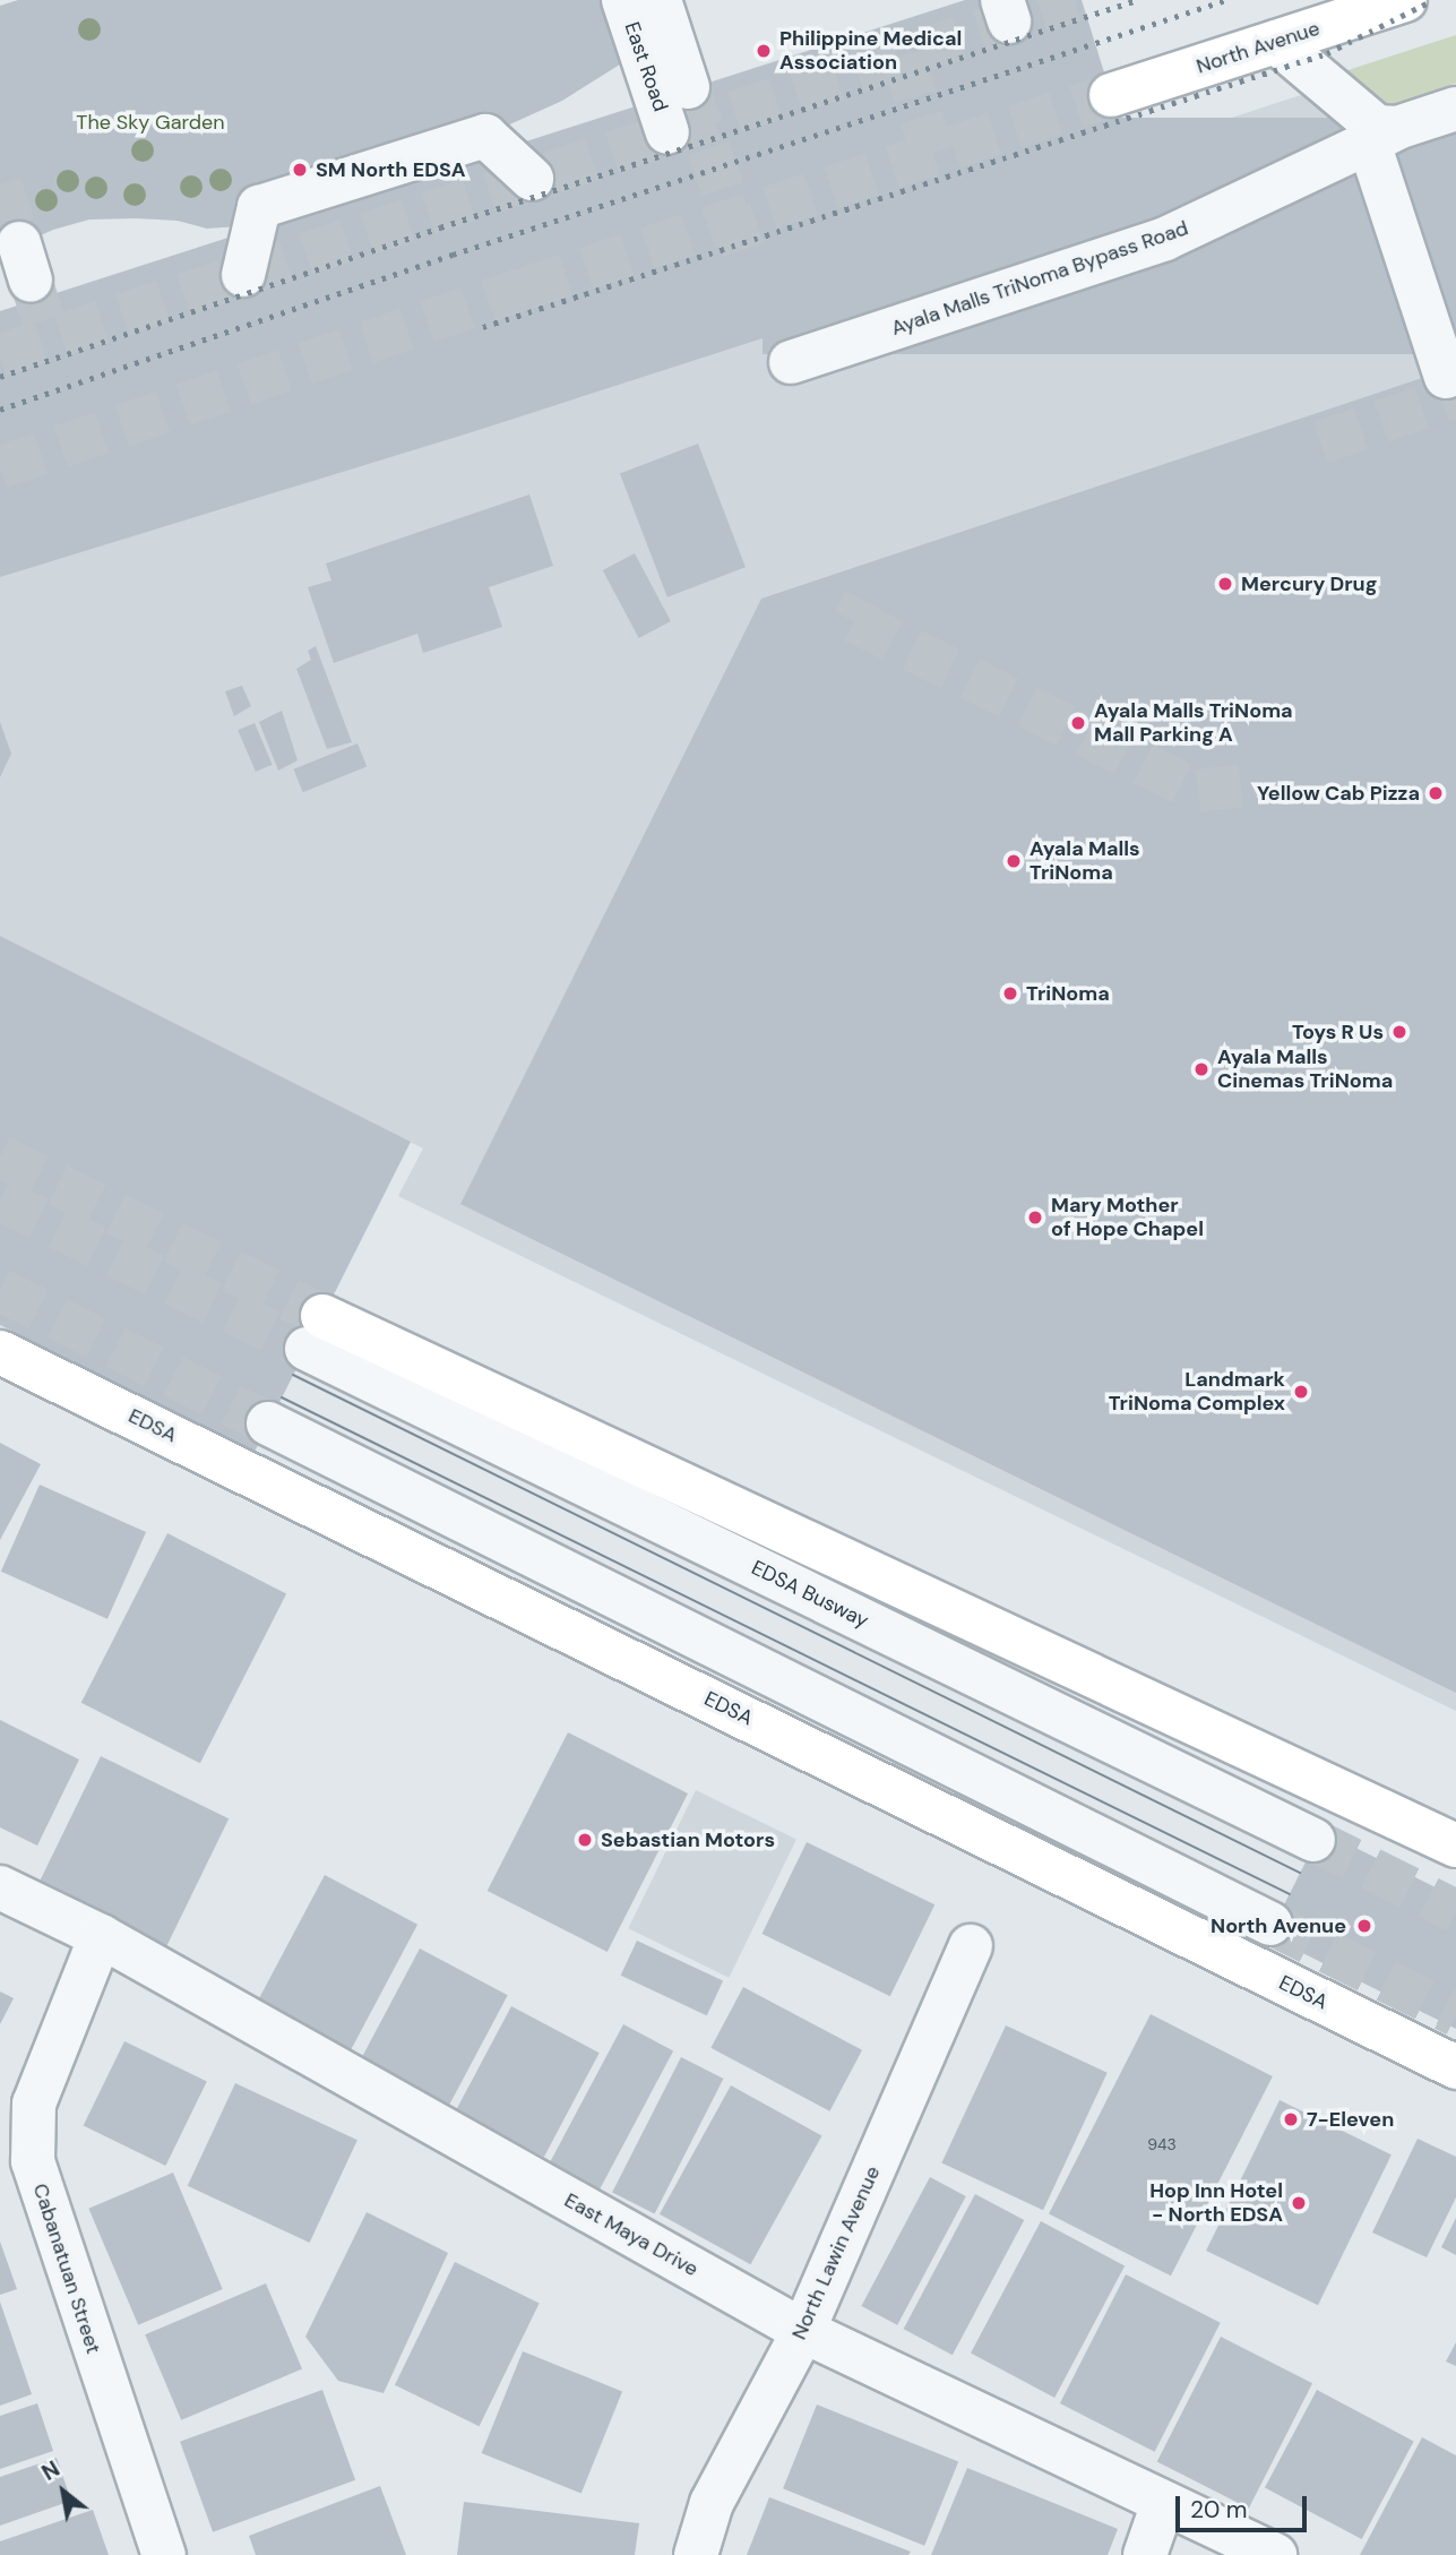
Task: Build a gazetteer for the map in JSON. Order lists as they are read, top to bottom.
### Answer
{
  "streets": {
    "main road": ["North Avenue", "EDSA"],
    "street": [
      "East Road",
      "Ayala Malls TriNoma Bypass Road",
      "EDSA Busway",
      "East Maya Drive",
      "North Lawin Avenue",
      "Cabanatuan Street"
    ]
  },
  "crossings": [
    ["East Maya Drive", "North Lawin Avenue"],
    ["East Maya Drive", "Cabanatuan Street"]
  ],
  "parks": ["The Sky Garden"],
  "places": [
    "Philippine Medical Association",
    "SM North EDSA",
    "Mercury Drug",
    "Ayala Malls TriNoma Mall Parking A",
    "Yellow Cab Pizza",
    "Ayala Malls TriNoma",
    "TriNoma",
    "Toys R Us",
    "Ayala Malls Cinemas TriNoma",
    "Mary Mother of Hope Chapel",
    "Landmark TriNoma Complex",
    "Sebastian Motors",
    "North Avenue",
    "7-Eleven",
    "Hop Inn Hotel - North EDSA"
  ],
  "house_numbers": ["943"],
  "scale_bar": "20 m",
  "north": "top left"
}
